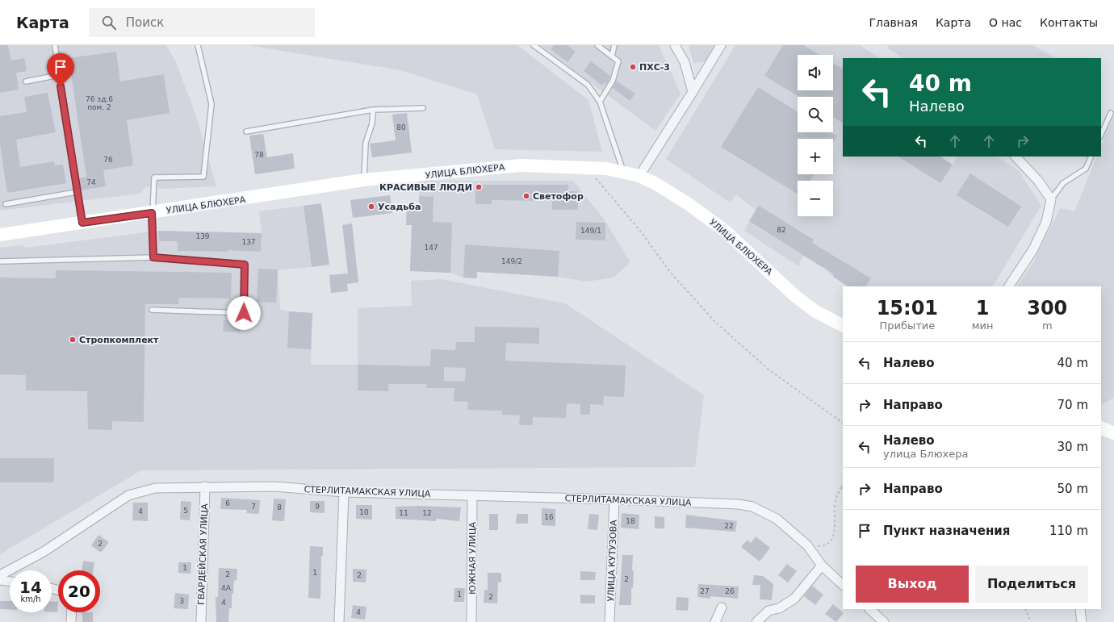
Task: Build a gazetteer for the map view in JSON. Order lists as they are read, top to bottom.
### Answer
{
  "streets": {
    "main road": ["УЛИЦА БЛЮХЕРА"],
    "street": [
      "СТЕРЛИТАМАКСКАЯ УЛИЦА",
      "ГВАРДЕЙСКАЯ УЛИЦА",
      "ЮЖНАЯ УЛИЦА",
      "УЛИЦА КУТУЗОВА"
    ]
  },
  "crossings": [
    ["СТЕРЛИТАМАКСКАЯ УЛИЦА", "ГВАРДЕЙСКАЯ УЛИЦА"],
    ["СТЕРЛИТАМАКСКАЯ УЛИЦА", "ЮЖНАЯ УЛИЦА"],
    ["СТЕРЛИТАМАКСКАЯ УЛИЦА", "УЛИЦА КУТУЗОВА"]
  ],
  "places": [
    "ПХС-3",
    "КРАСИВЫЕ ЛЮДИ",
    "Светофор",
    "Усадьба",
    "Стропкомплект"
  ],
  "house_numbers": [
    "76 зд.6 пом. 2",
    "80",
    "78",
    "76",
    "74",
    "82",
    "149/1",
    "139",
    "137",
    "147",
    "149/2",
    "6",
    "7",
    "9",
    "8",
    "5",
    "4",
    "10",
    "11",
    "12",
    "16",
    "18",
    "22",
    "2",
    "1",
    "1",
    "2",
    "2",
    "2",
    "4А",
    "27",
    "26",
    "1",
    "2",
    "3",
    "4",
    "4"
  ],
  "page": {
    "header": "Карта",
    "search": "Поиск",
    "nav": [
      "Главная",
      "Карта",
      "О нас",
      "Контакты"
    ],
    "map_buttons": ["+", "−"],
    "turn": ["40 m", "Налево"],
    "eta": [
      "15:01",
      "Прибытие",
      "1",
      "мин",
      "300",
      "m"
    ],
    "list": [
      {
        "name": "Налево",
        "value": "40 m"
      },
      {
        "name": "Направо",
        "value": "70 m"
      },
      {
        "name": "Налево",
        "note": "улица Блюхера",
        "value": "30 m"
      },
      {
        "name": "Направо",
        "value": "50 m"
      },
      {
        "name": "Пункт назначения",
        "value": "110 m"
      }
    ],
    "buttons": ["Выход", "Поделиться"],
    "speed": "14 km/h",
    "limit": "20"
  }
}
